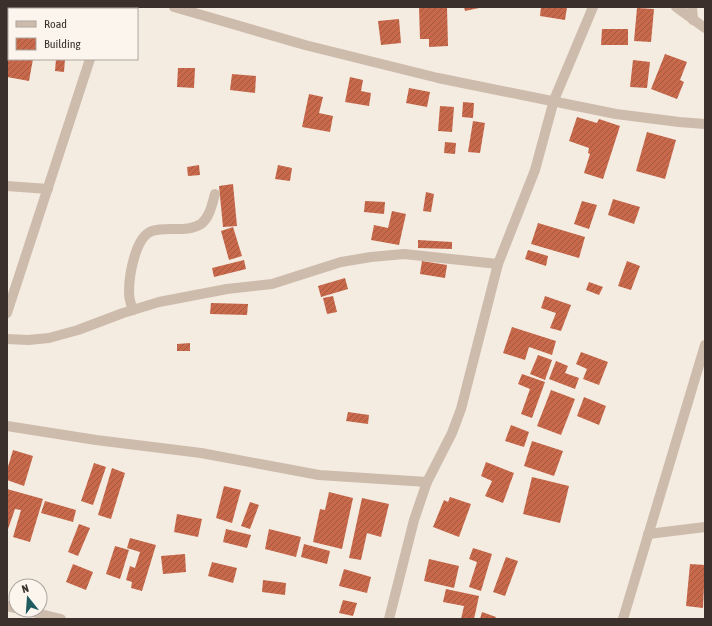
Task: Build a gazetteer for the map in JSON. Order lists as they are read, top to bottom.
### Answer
{
  "legend": ["Road", "Building"],
  "north": "top"
}
